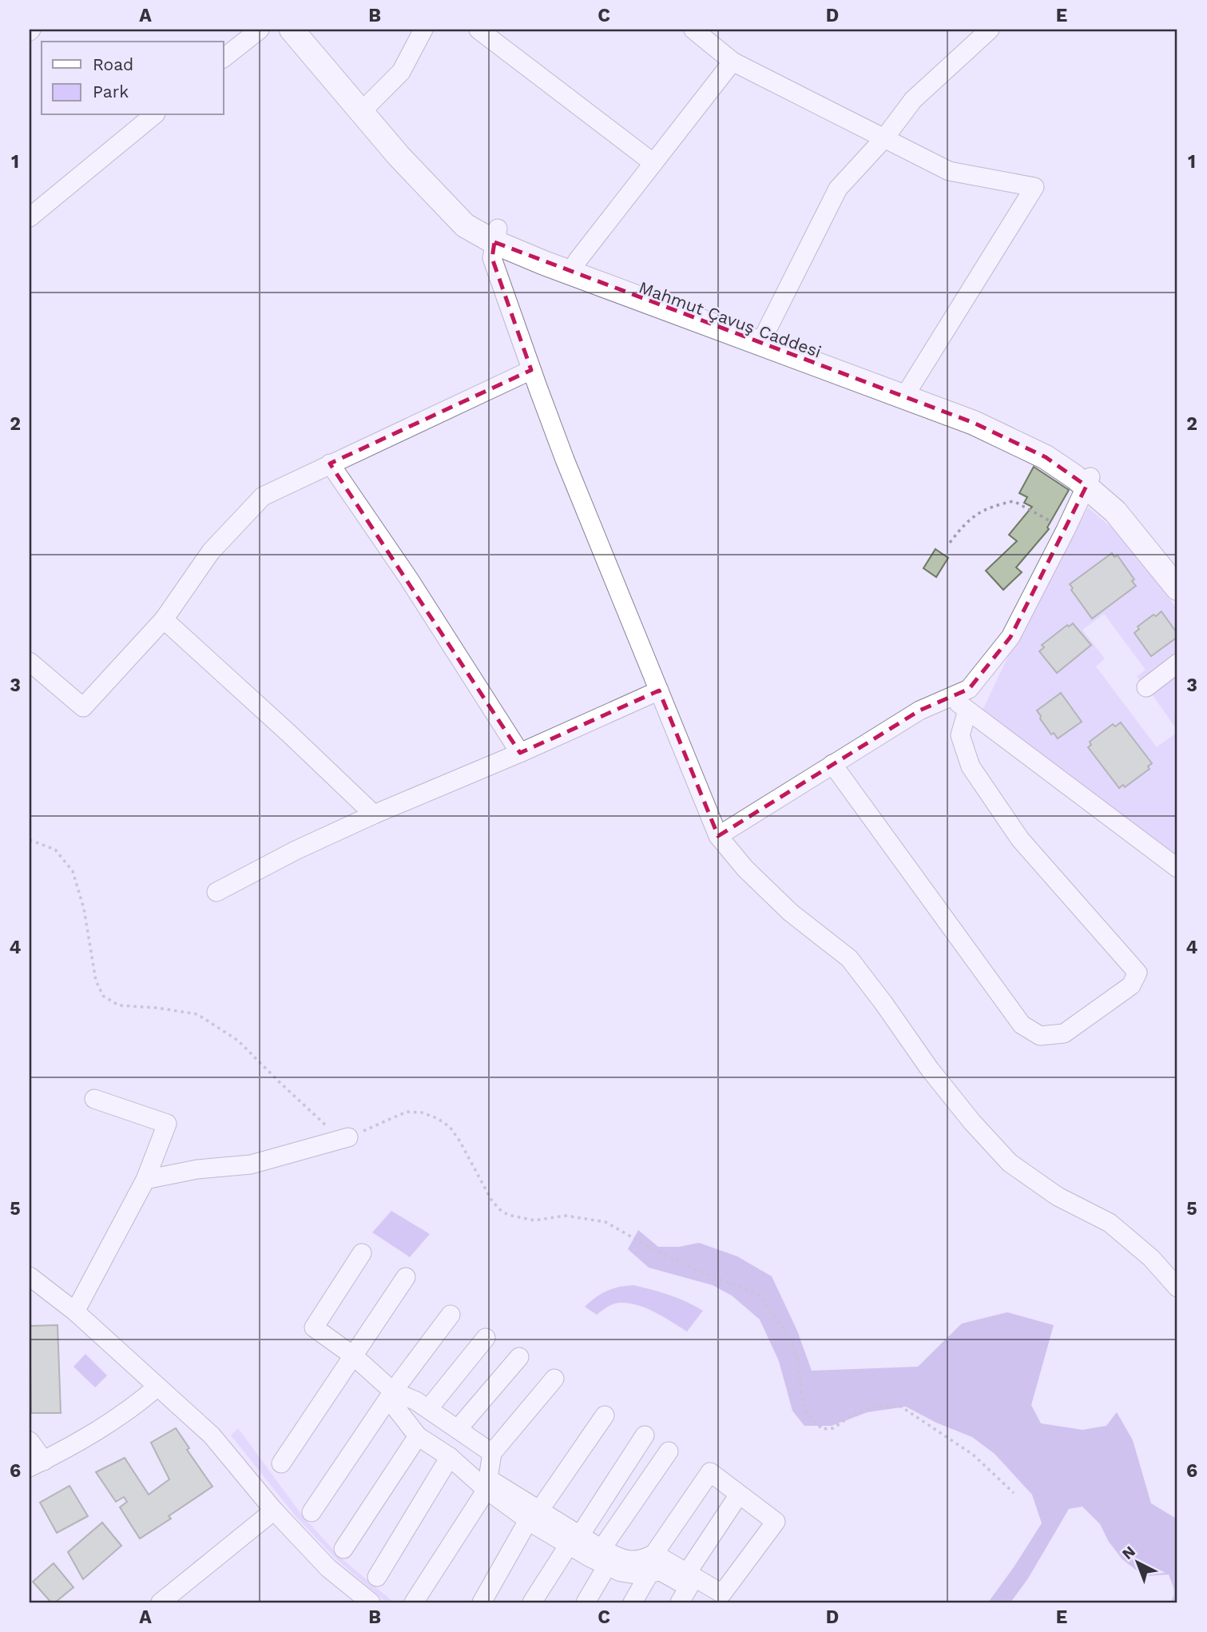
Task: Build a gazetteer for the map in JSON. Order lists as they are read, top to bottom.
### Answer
{
  "streets": {
    "main road": ["Mahmut Çavuş Caddesi"]
  },
  "legend": ["Road", "Park"],
  "north": "top left",
  "grid": {
    "columns": [
      "A",
      "B",
      "C",
      "D",
      "E"
    ],
    "rows": [
      "1",
      "2",
      "3",
      "4",
      "5",
      "6"
    ]
  }
}
